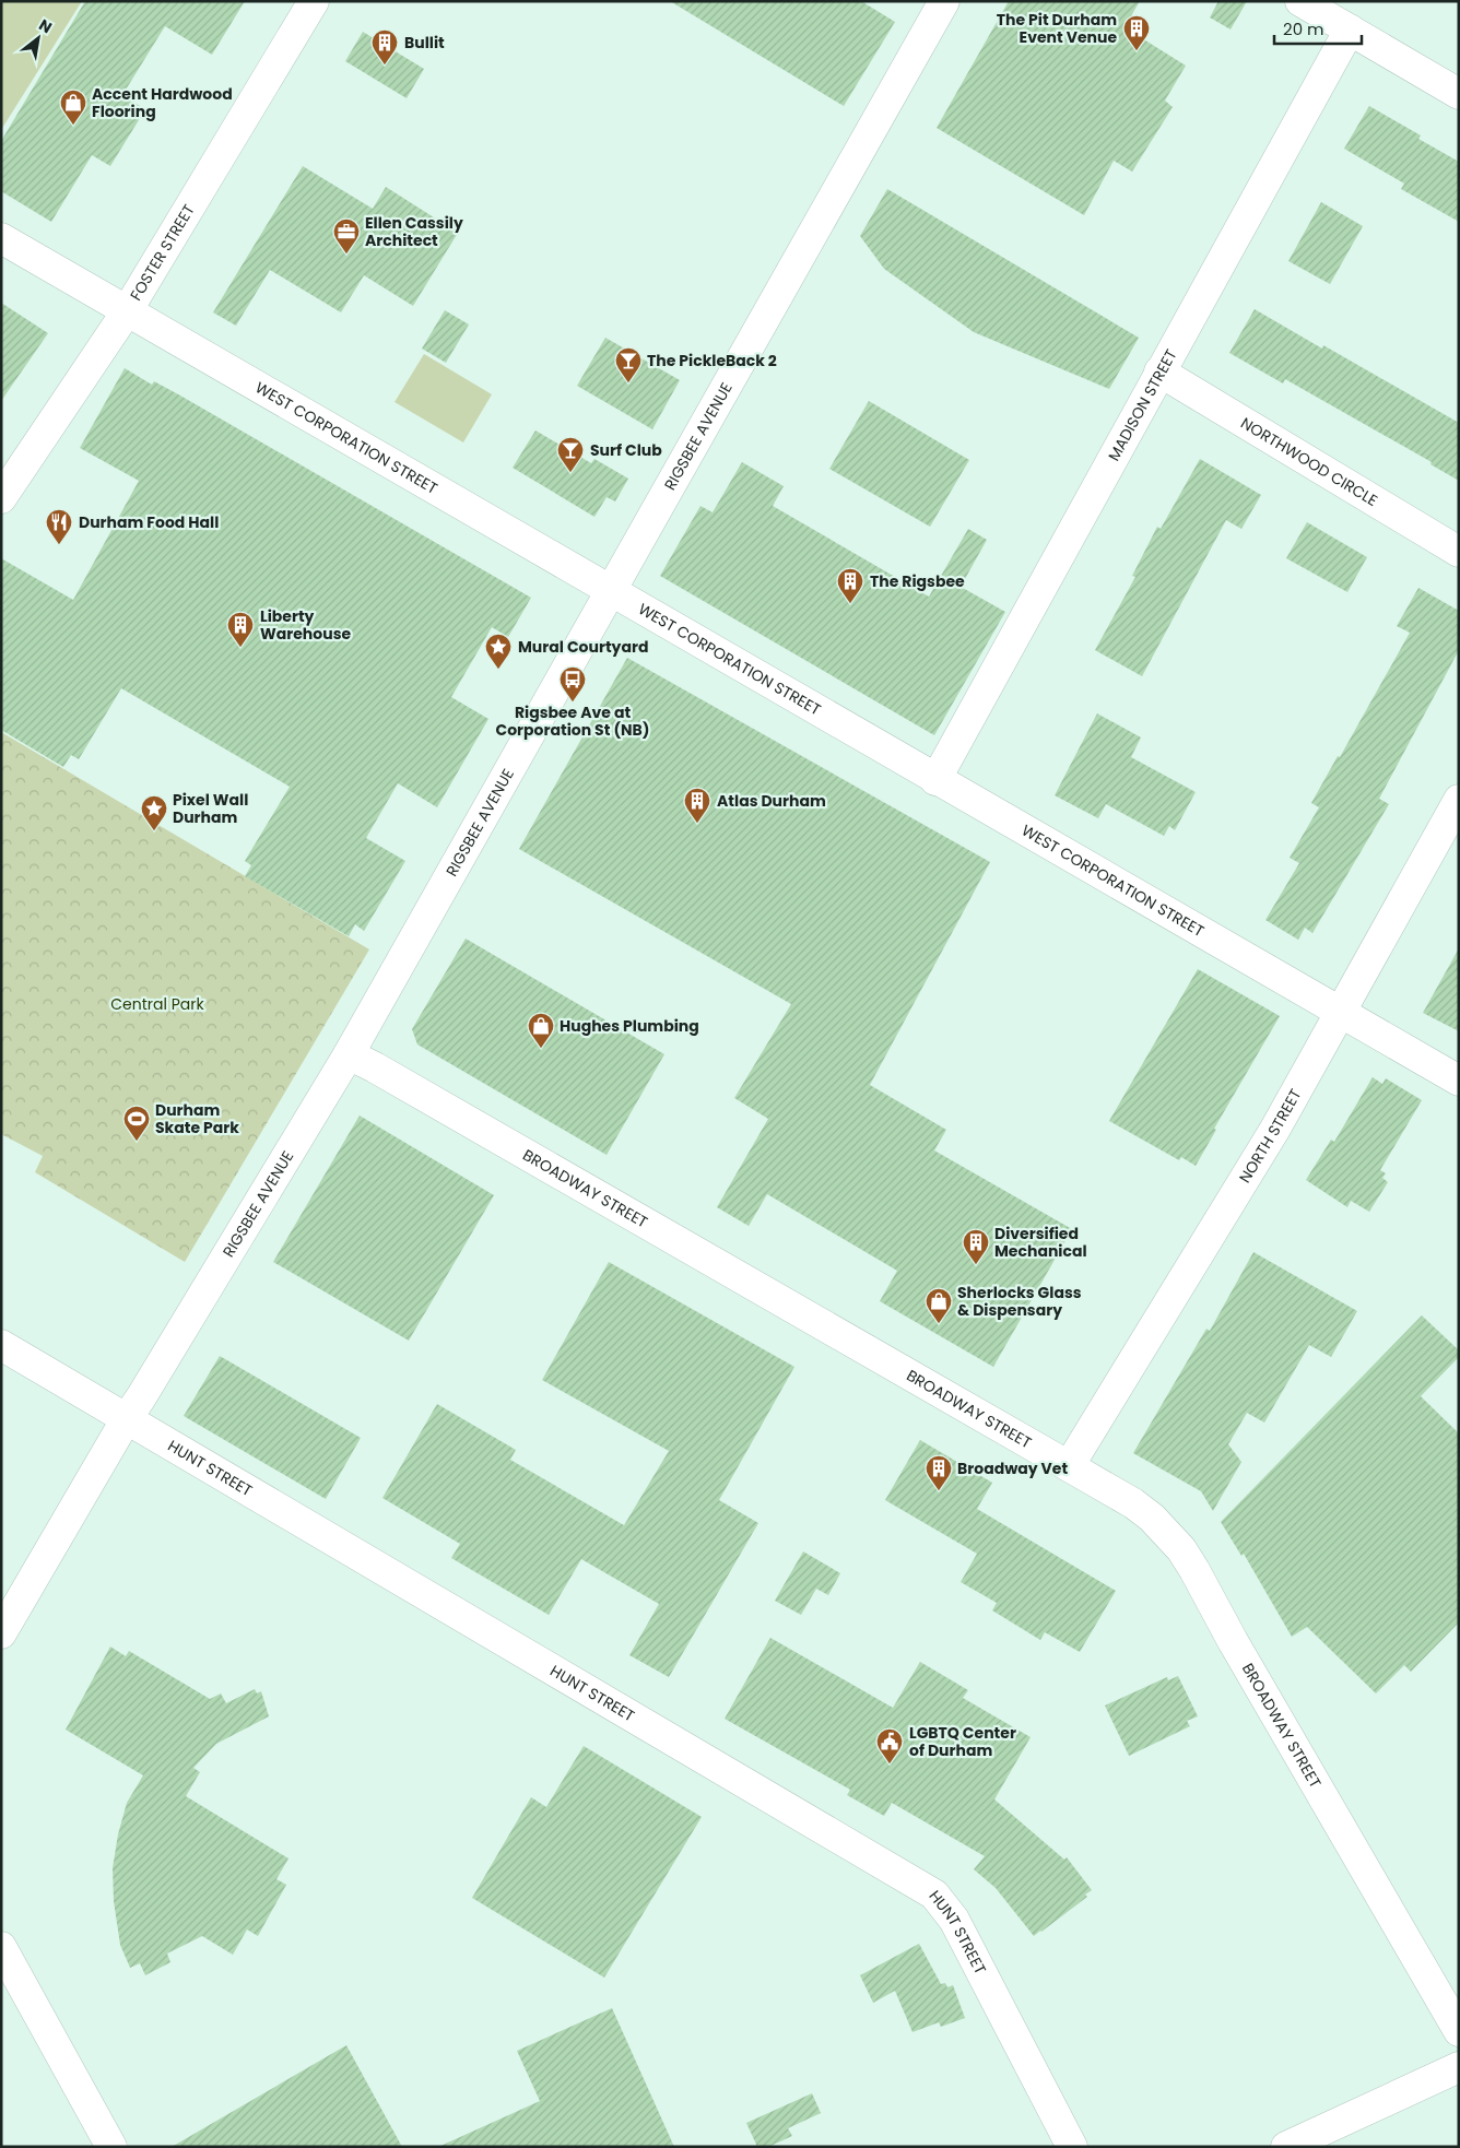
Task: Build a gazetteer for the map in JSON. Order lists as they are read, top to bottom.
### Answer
{
  "streets": {
    "street": [
      "FOSTER STREET",
      "MADISON STREET",
      "RIGSBEE AVENUE",
      "WEST CORPORATION STREET",
      "NORTHWOOD CIRCLE",
      "NORTH STREET",
      "BROADWAY STREET",
      "HUNT STREET"
    ]
  },
  "crossings": [
    ["FOSTER STREET", "WEST CORPORATION STREET"],
    ["MADISON STREET", "WEST CORPORATION STREET"],
    ["MADISON STREET", "NORTHWOOD CIRCLE"],
    ["RIGSBEE AVENUE", "WEST CORPORATION STREET"],
    ["RIGSBEE AVENUE", "BROADWAY STREET"],
    ["RIGSBEE AVENUE", "HUNT STREET"],
    ["WEST CORPORATION STREET", "NORTH STREET"],
    ["NORTH STREET", "BROADWAY STREET"]
  ],
  "parks": ["Central Park"],
  "places": {
    "building": [
      "The Pit Durham Event Venue",
      "Bullit",
      "The Rigsbee",
      "Liberty Warehouse",
      "Atlas Durham",
      "Diversified Mechanical",
      "Broadway Vet"
    ],
    "shop": ["Accent Hardwood Flooring", "Hughes Plumbing", "Sherlocks Glass & Dispensary"],
    "office": ["Ellen Cassily Architect"],
    "bar": ["The PickleBack 2", "Surf Club"],
    "restaurant": ["Durham Food Hall"],
    "place": ["Mural Courtyard", "Pixel Wall Durham"],
    "bus stop": ["Rigsbee Ave at Corporation St (NB)"],
    "sports": ["Durham Skate Park"],
    "public building": ["LGBTQ Center of Durham"]
  },
  "scale_bar": "20 m",
  "north": "top right"
}
